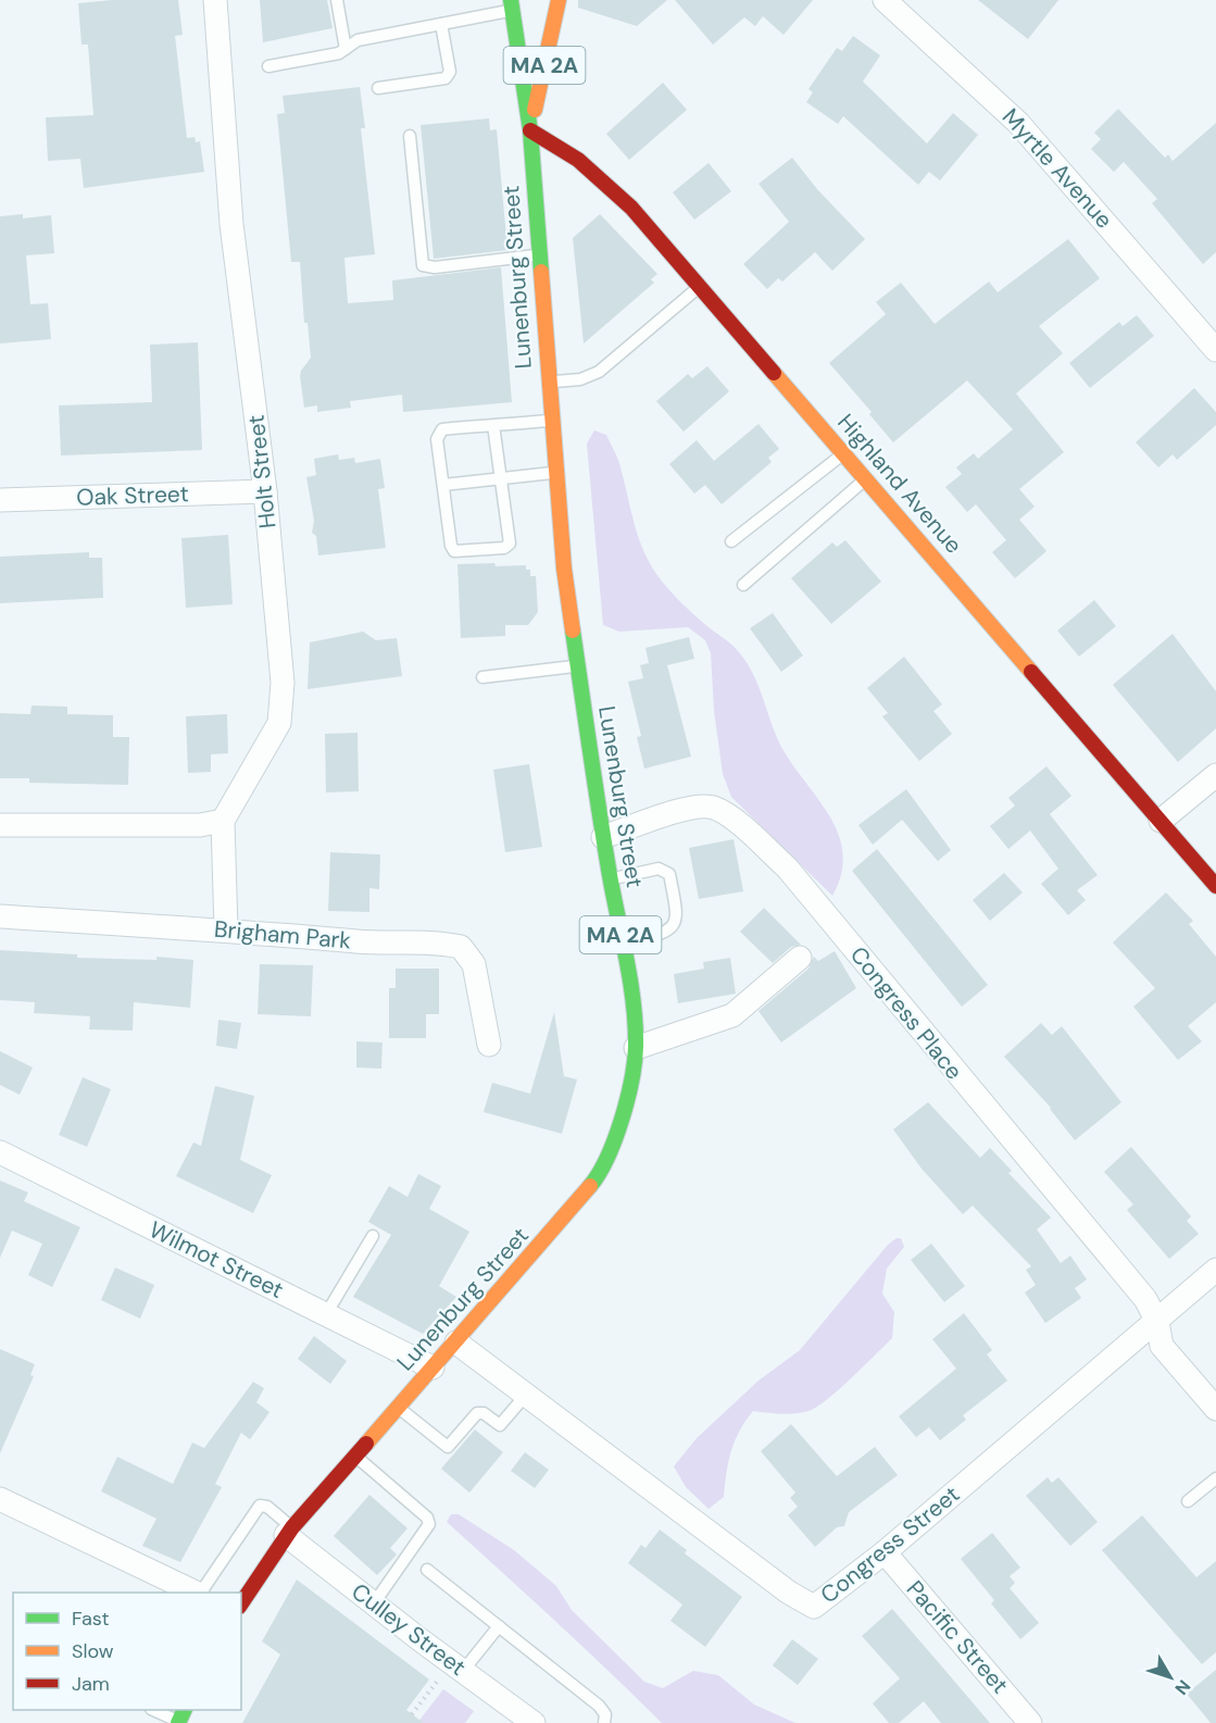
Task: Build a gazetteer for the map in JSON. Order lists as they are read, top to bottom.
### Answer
{
  "streets": {
    "main road": ["MA 2A", "Lunenburg Street", "Highland Avenue"],
    "street": [
      "Myrtle Avenue",
      "Holt Street",
      "Oak Street",
      "Brigham Park",
      "Congress Place",
      "Wilmot Street",
      "Congress Street",
      "Culley Street",
      "Pacific Street"
    ]
  },
  "crossings": [
    ["Lunenburg Street", "Highland Avenue"],
    ["Lunenburg Street", "Congress Place"],
    ["Lunenburg Street", "Wilmot Street"],
    ["Lunenburg Street", "Congress Street"],
    ["Lunenburg Street", "Culley Street"],
    ["Holt Street", "Oak Street"],
    ["Congress Place", "Congress Street"],
    ["Congress Street", "Pacific Street"]
  ],
  "legend": ["Fast", "Slow", "Jam"],
  "north": "bottom right"
}
